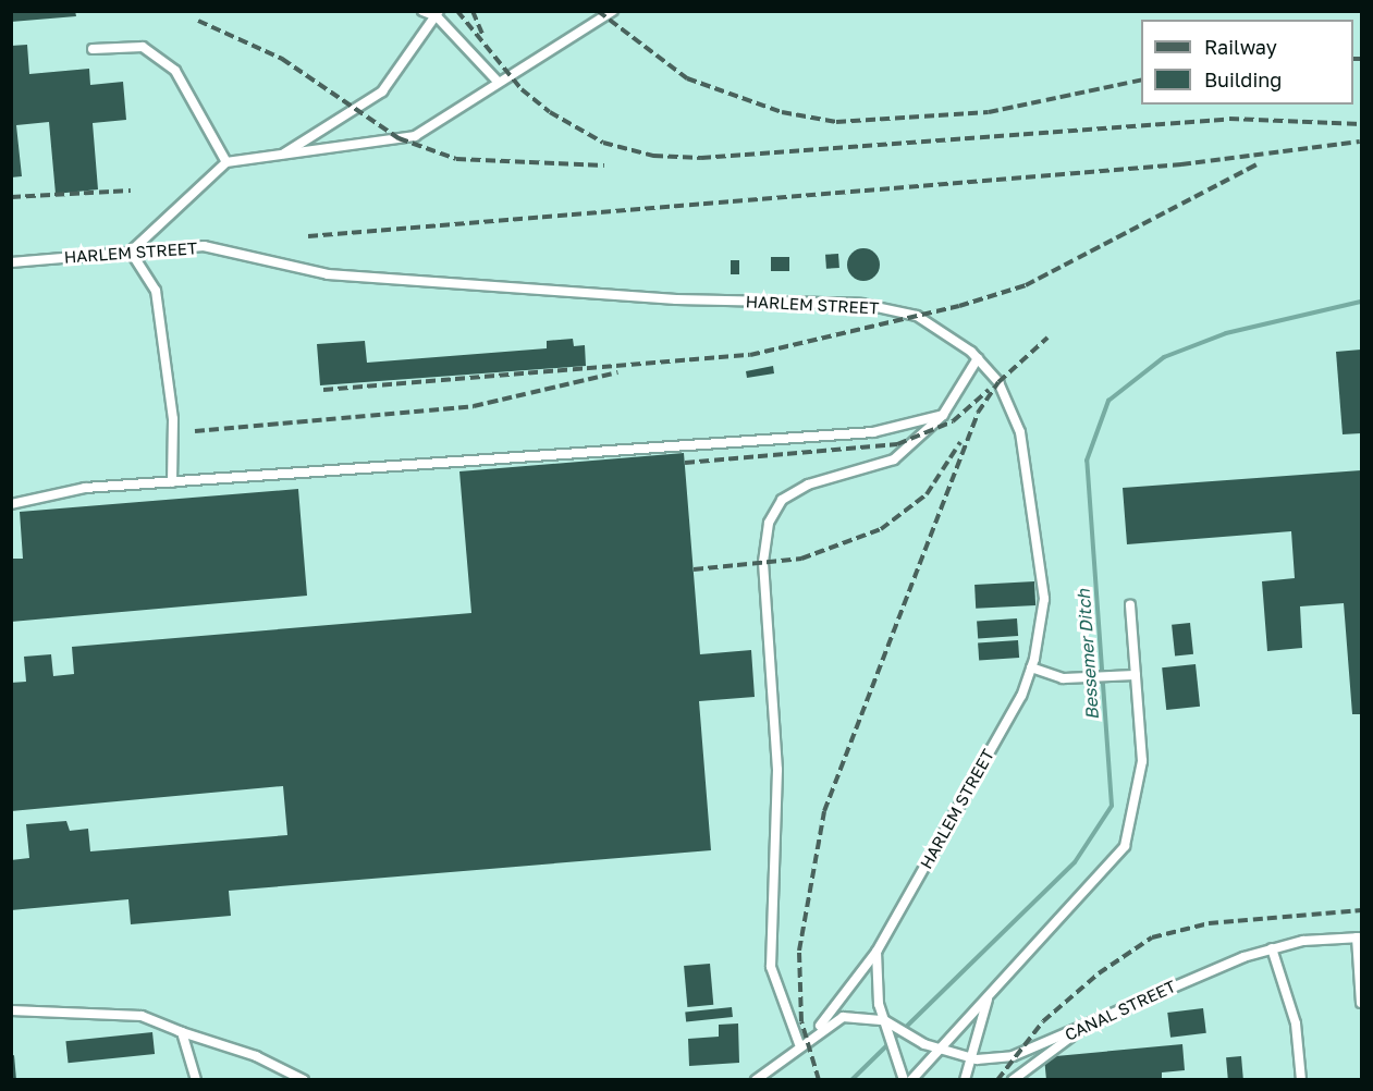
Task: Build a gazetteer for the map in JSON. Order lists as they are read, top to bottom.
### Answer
{
  "streets": {
    "lane": ["HARLEM STREET", "CANAL STREET"]
  },
  "water": ["Bessemer Ditch"],
  "legend": ["Railway", "Building"]
}
